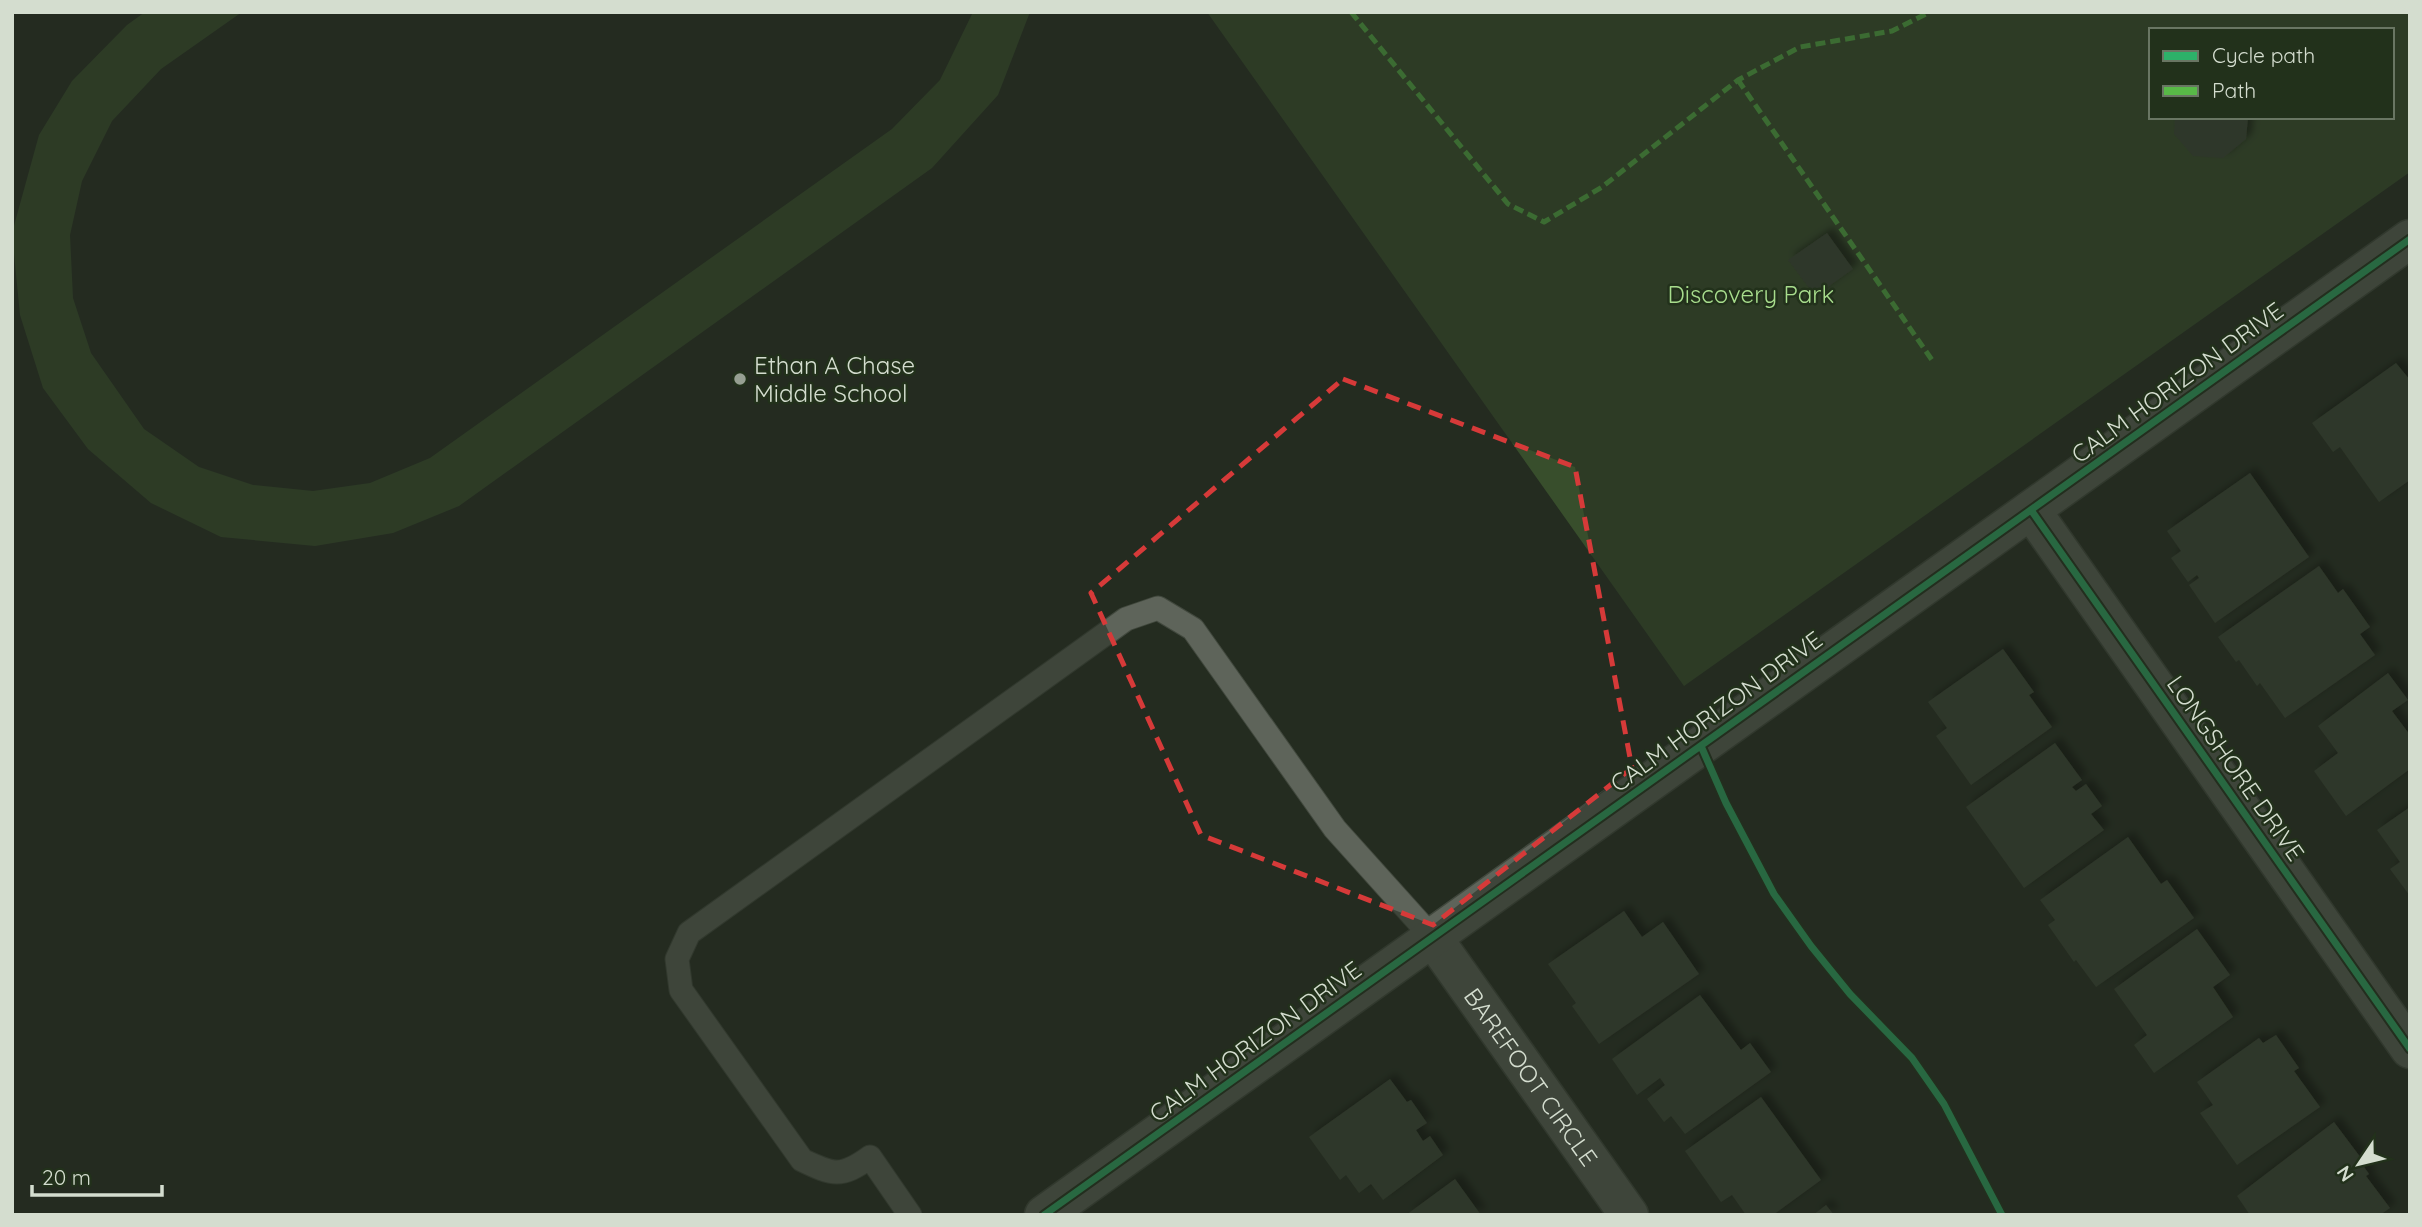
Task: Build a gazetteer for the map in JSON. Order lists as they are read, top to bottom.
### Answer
{
  "streets": {
    "street": ["CALM HORIZON DRIVE", "LONGSHORE DRIVE", "BAREFOOT CIRCLE"]
  },
  "crossings": [
    ["CALM HORIZON DRIVE", "LONGSHORE DRIVE"],
    ["CALM HORIZON DRIVE", "BAREFOOT CIRCLE"]
  ],
  "parks": ["Discovery Park"],
  "places": ["Ethan A Chase Middle School"],
  "legend": ["Cycle path", "Path"],
  "scale_bar": "20 m",
  "north": "bottom left"
}
